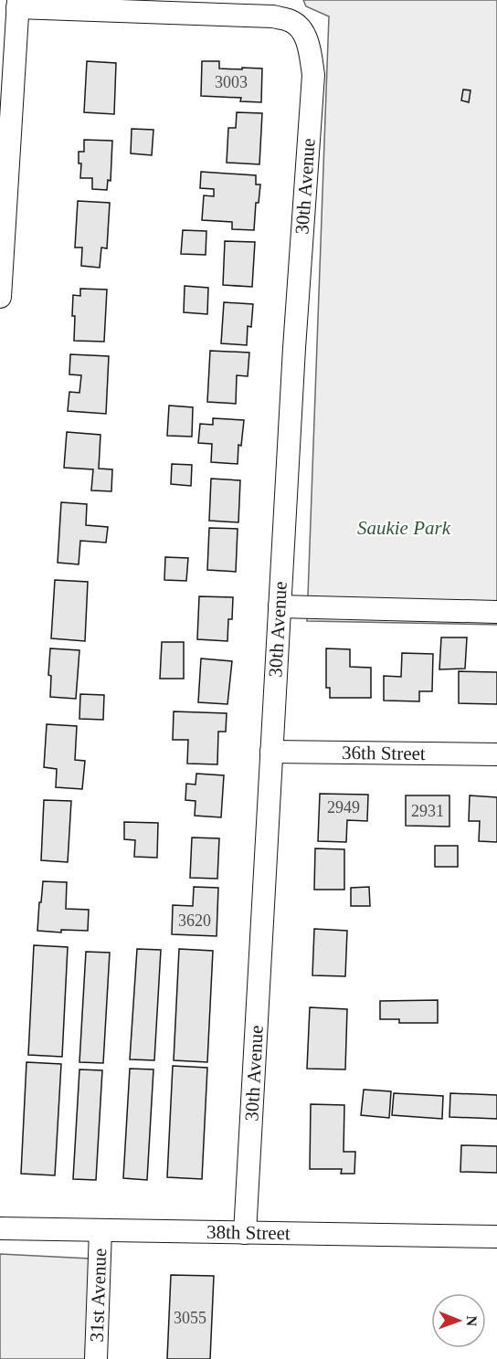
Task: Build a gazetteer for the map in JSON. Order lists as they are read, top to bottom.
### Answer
{
  "streets": {
    "street": [
      "30th Avenue",
      "36th Street",
      "38th Street",
      "31st Avenue"
    ]
  },
  "crossings": [
    ["30th Avenue", "36th Street"],
    ["30th Avenue", "38th Street"],
    ["38th Street", "31st Avenue"]
  ],
  "parks": ["Saukie Park"],
  "house_numbers": [
    "3003",
    "2949",
    "2931",
    "3620",
    "3055"
  ],
  "north": "right"
}
